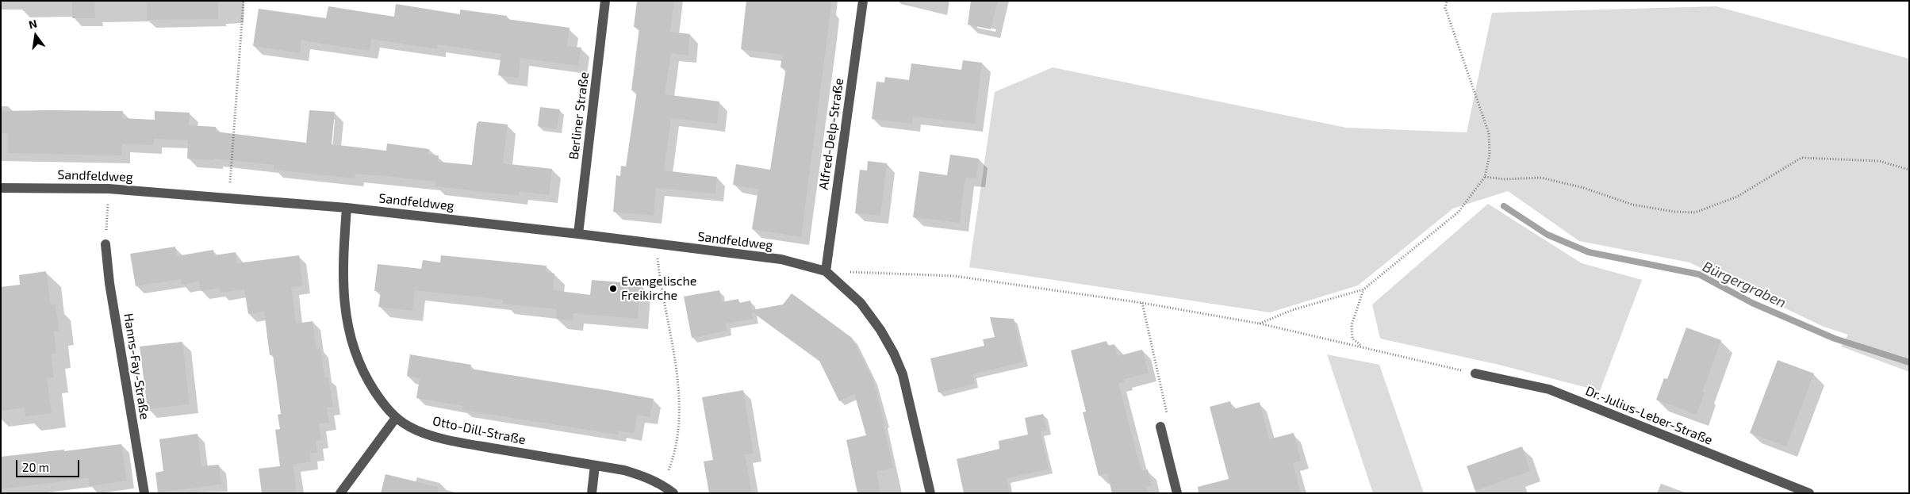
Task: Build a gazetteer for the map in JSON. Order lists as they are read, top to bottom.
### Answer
{
  "streets": {
    "street": [
      "Berliner Straße",
      "Alfred-Delp-Straße",
      "Sandfeldweg",
      "Hanns-Fay-Straße",
      "Dr.-Julius-Leber-Straße",
      "Otto-Dill-Straße"
    ]
  },
  "crossings": [
    ["Berliner Straße", "Sandfeldweg"],
    ["Alfred-Delp-Straße", "Sandfeldweg"],
    ["Sandfeldweg", "Otto-Dill-Straße"]
  ],
  "water": ["Bürgergraben"],
  "places": ["Evangelische Freikirche"],
  "scale_bar": "20 m",
  "north": "top"
}
